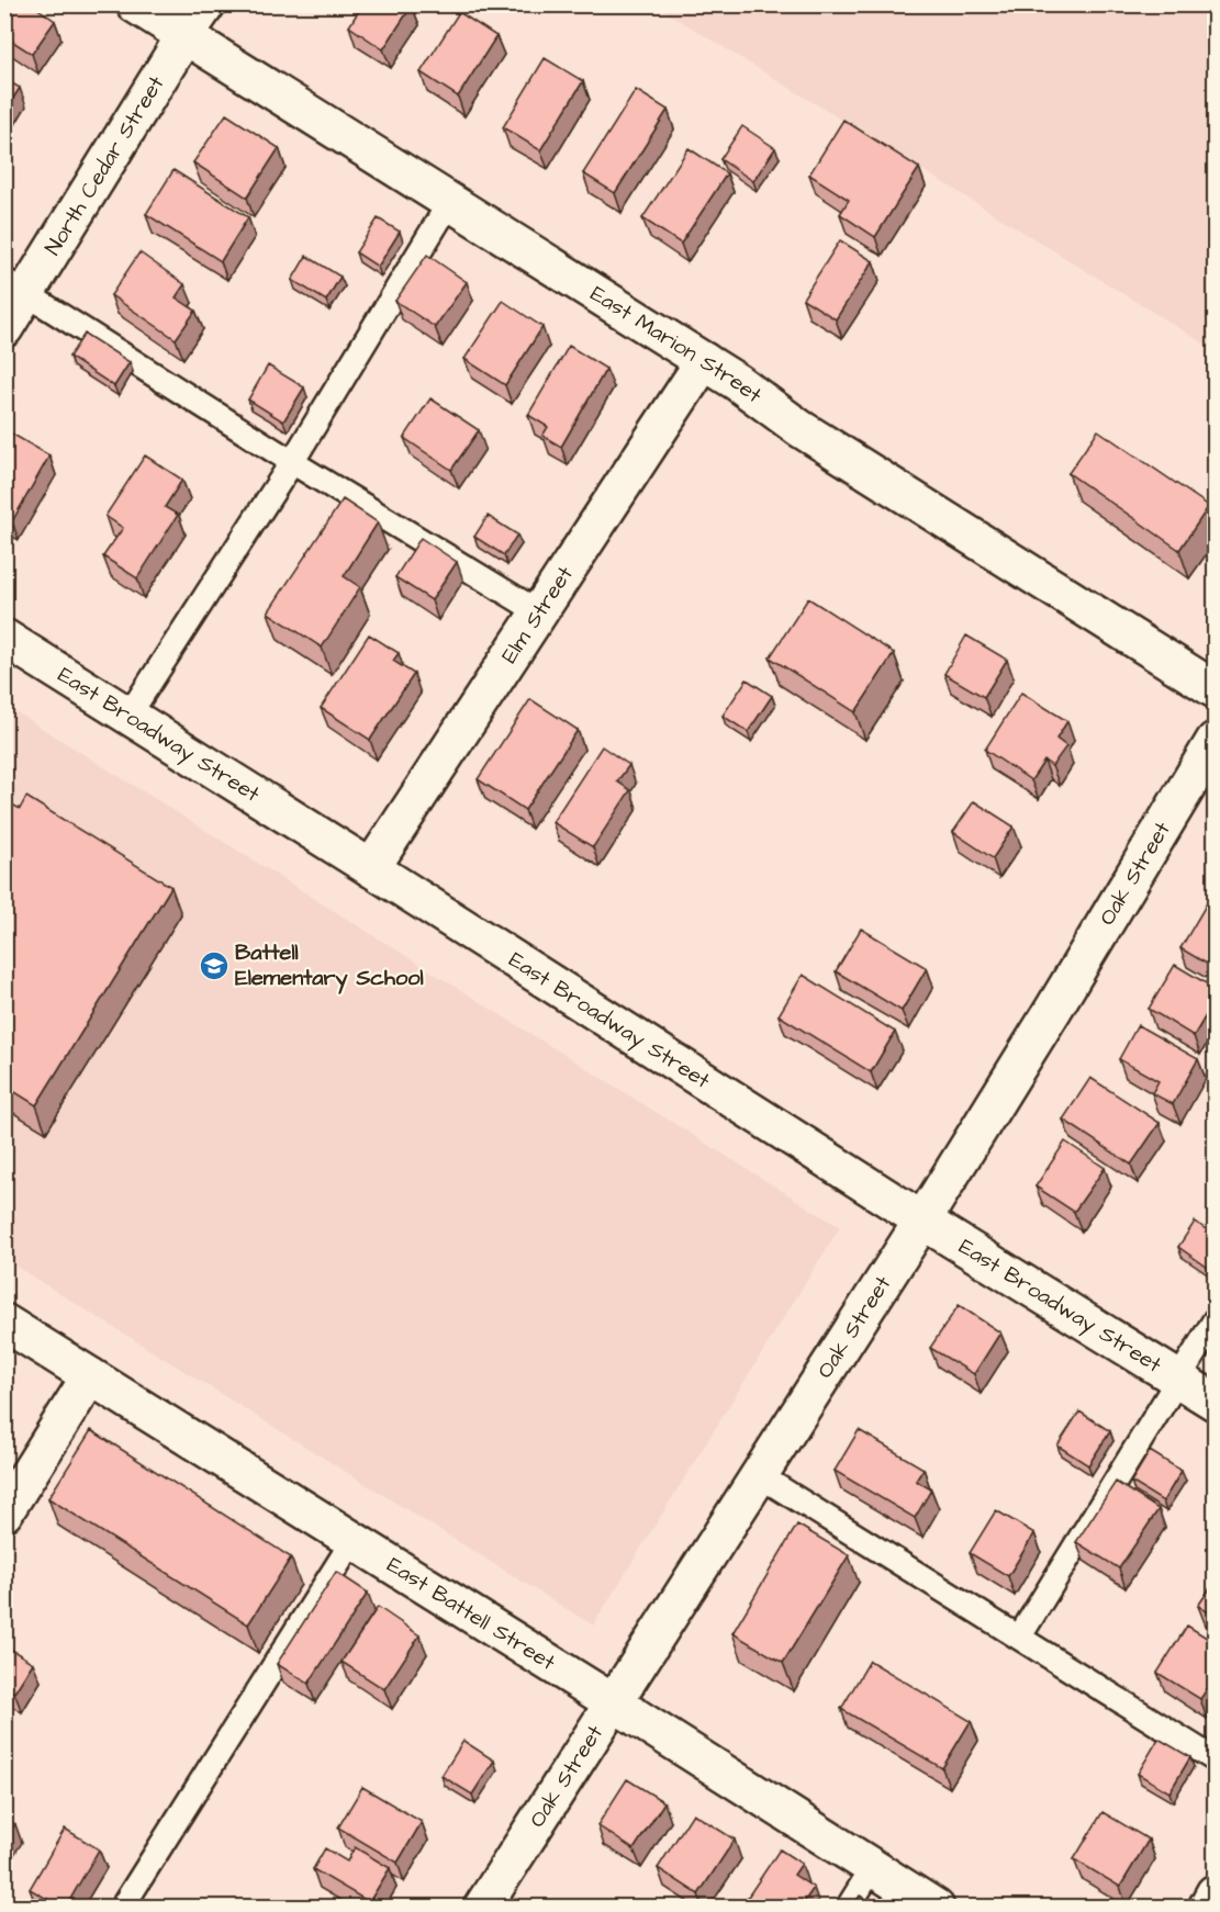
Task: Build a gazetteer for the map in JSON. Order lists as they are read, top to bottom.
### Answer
{
  "streets": {
    "street": [
      "North Cedar Street",
      "East Marion Street",
      "Elm Street",
      "East Broadway Street",
      "Oak Street",
      "East Battell Street"
    ]
  },
  "crossings": [
    ["North Cedar Street", "East Marion Street"],
    ["East Marion Street", "Elm Street"],
    ["Elm Street", "East Broadway Street"],
    ["East Broadway Street", "Oak Street"],
    ["Oak Street", "East Battell Street"]
  ],
  "places": {
    "school or university": ["Battell Elementary School"]
  }
}
